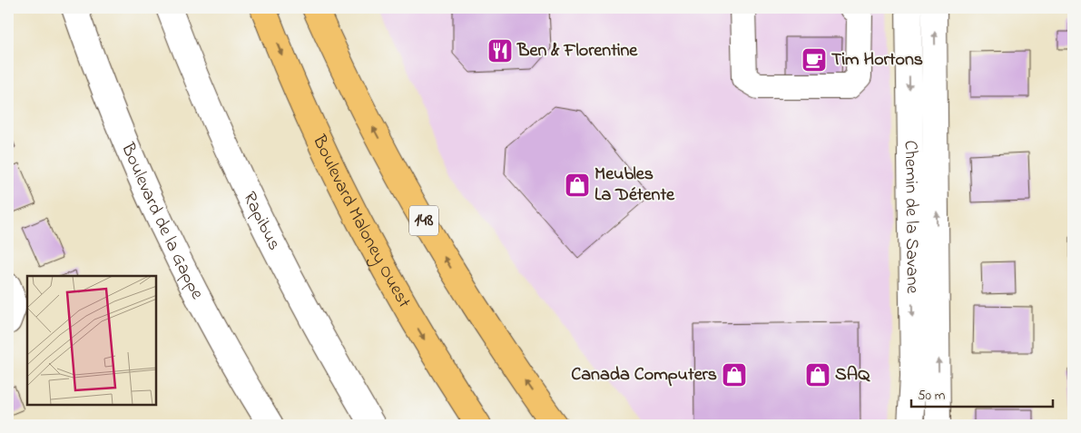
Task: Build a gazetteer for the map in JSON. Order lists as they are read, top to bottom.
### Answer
{
  "streets": {
    "main road": ["148", "Boulevard Maloney Ouest"],
    "street": ["Chemin de la Savane", "Boulevard de la Gappe", "Rapibus"]
  },
  "places": {
    "restaurant": ["Ben & Florentine"],
    "cafe": ["Tim Hortons"],
    "shop": ["Meubles La Détente", "Canada Computers", "SAQ"]
  },
  "scale_bar": "50 m"
}
